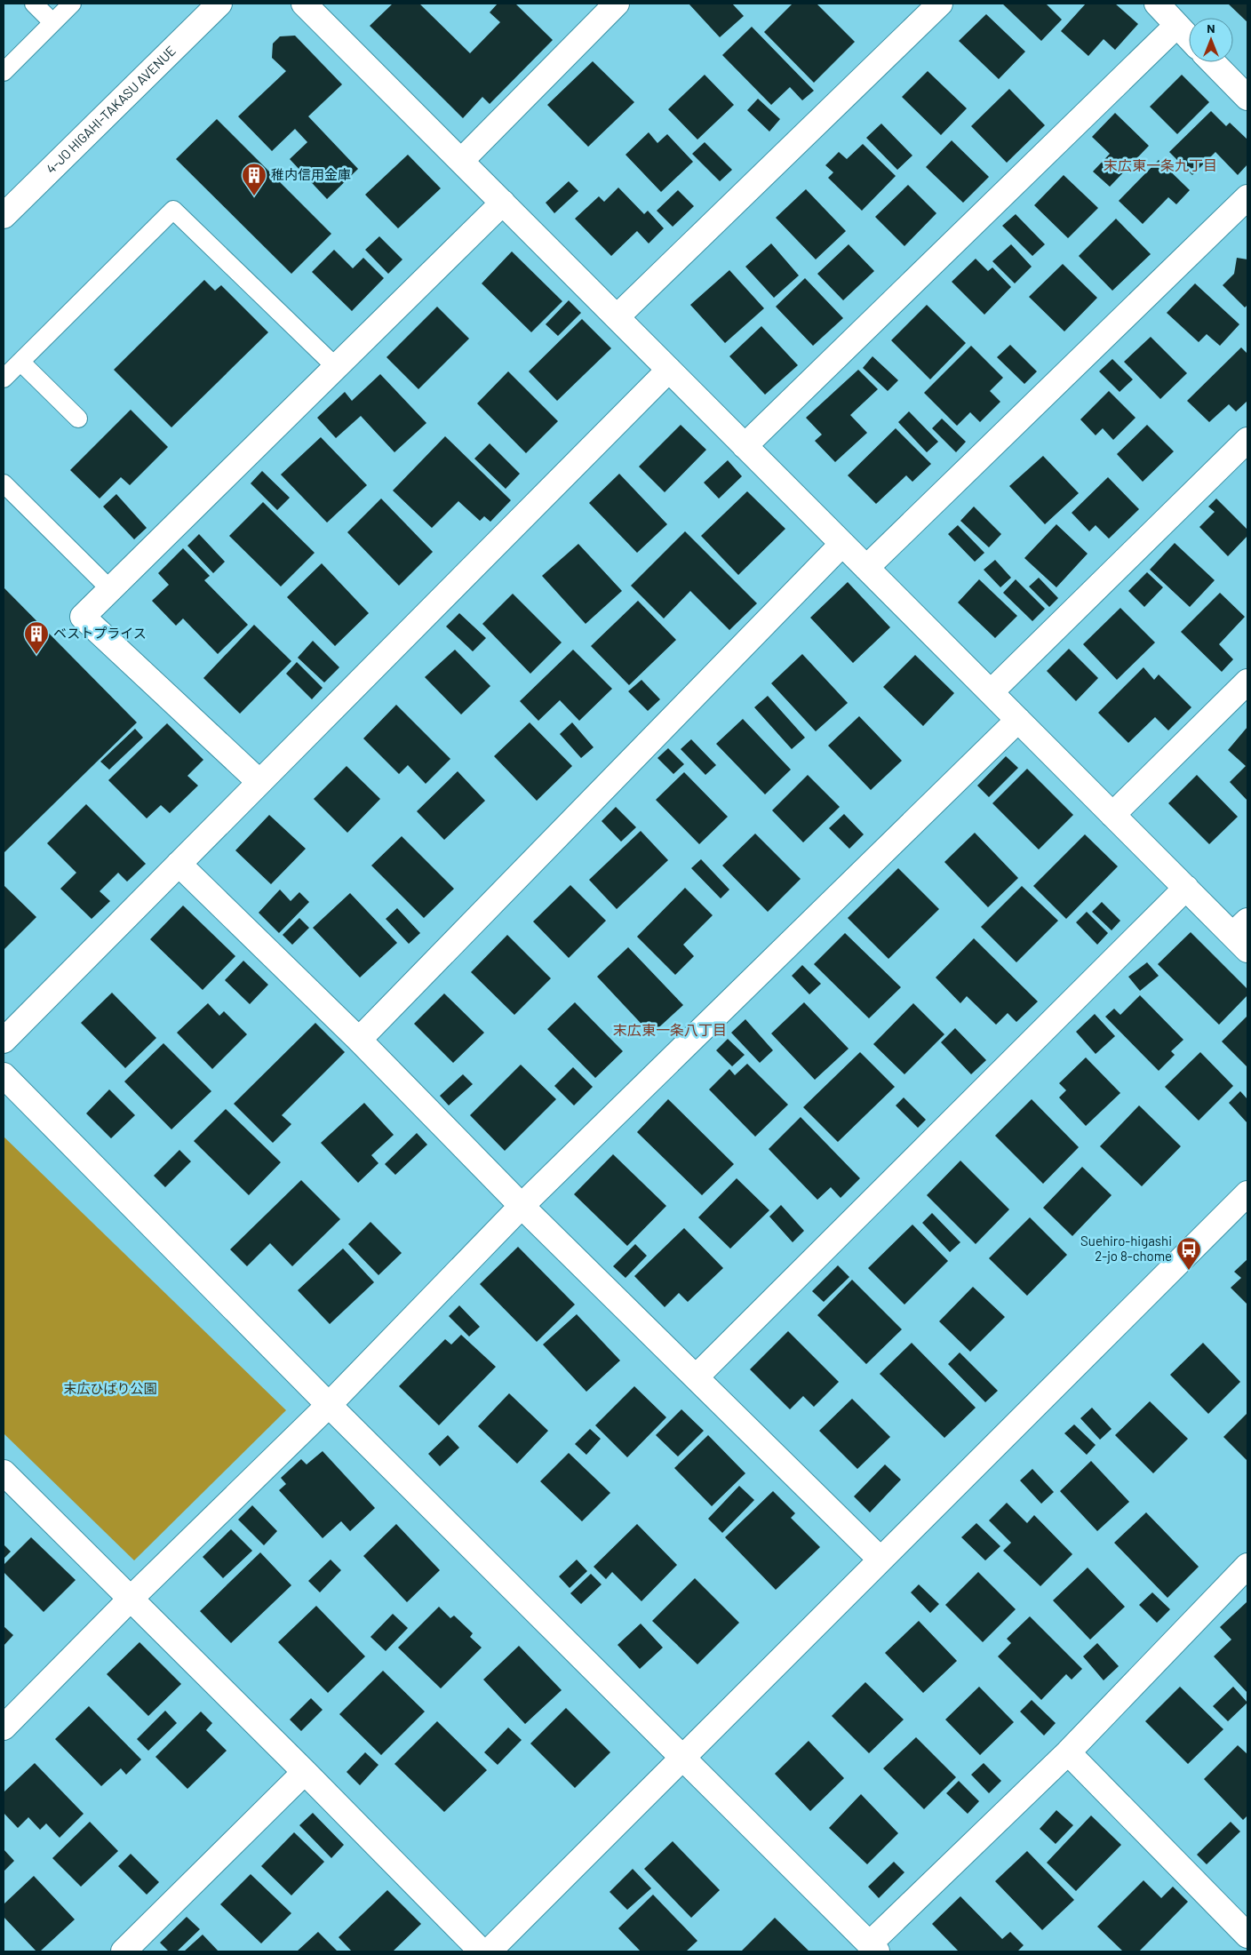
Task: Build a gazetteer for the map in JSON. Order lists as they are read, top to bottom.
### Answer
{
  "streets": {
    "main road": ["4-JO HIGAHI-TAKASU AVENUE"]
  },
  "districts": ["末広東一条九丁目", "末広東一条八丁目"],
  "parks": ["末広ひばり公園"],
  "places": {
    "building": ["稚内信用金庫", "ベストプライス"],
    "bus stop": ["Suehiro-higashi 2-jo 8-chome"]
  },
  "north": "top"
}
